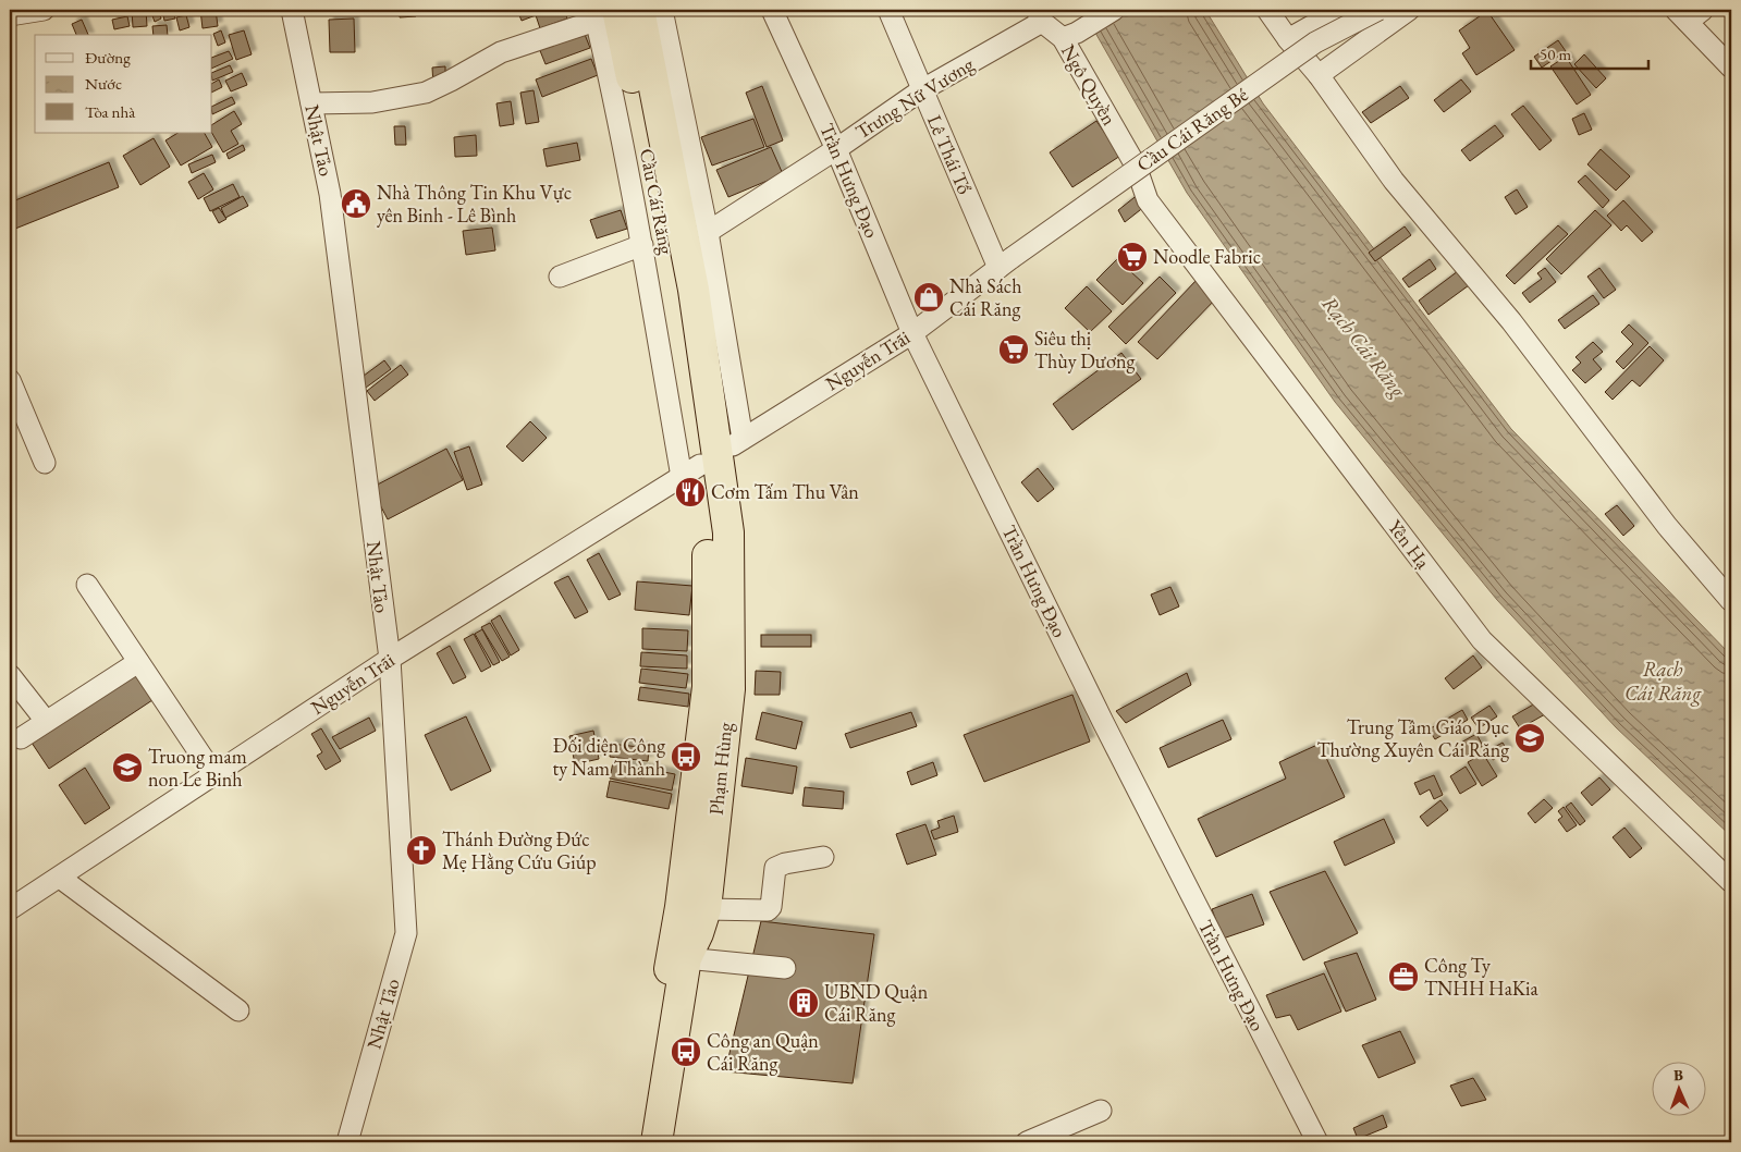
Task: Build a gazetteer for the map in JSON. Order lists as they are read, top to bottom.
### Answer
{
  "streets": {
    "highway": ["Cầu Cái Răng", "Phạm Hùng"],
    "street": [
      "Ngô Quyền",
      "Trưng Nữ Vương",
      "Cầu Cái Răng Bé",
      "Nhật Tảo",
      "Lê Thái Tổ",
      "Trần Hưng Đạo",
      "Nguyễn Trãi",
      "Yên Hạ"
    ]
  },
  "crossings": [
    ["Ngô Quyền", "Trưng Nữ Vương"],
    ["Ngô Quyền", "Yên Hạ"],
    ["Trưng Nữ Vương", "Lê Thái Tổ"],
    ["Trưng Nữ Vương", "Trần Hưng Đạo"],
    ["Cầu Cái Răng Bé", "Lê Thái Tổ"],
    ["Cầu Cái Răng Bé", "Nguyễn Trãi"],
    ["Nhật Tảo", "Nguyễn Trãi"],
    ["Lê Thái Tổ", "Nguyễn Trãi"],
    ["Trần Hưng Đạo", "Nguyễn Trãi"],
    ["Cầu Cái Răng", "Phạm Hùng"],
    ["Nguyễn Trãi", "Phạm Hùng"]
  ],
  "water": ["Rạch Cái Răng"],
  "places": {
    "public building": ["Nhà Thông Tin Khu Vực yên Binh - Lê Bình"],
    "supermarket": ["Noodle Fabric", "Siêu thị Thùy Dương"],
    "shop": ["Nhà Sách Cái Răng"],
    "restaurant": ["Cơm Tấm Thu Vân"],
    "school or university": ["Trung Tâm Giáo Dục Thường Xuyên Cái Răng", "Truong mam non Le Binh"],
    "bus stop": ["Đối diện Công ty Nam Thành", "Công an Quận Cái Răng"],
    "church": ["Thánh Đường Đức Mẹ Hằng Cứu Giúp"],
    "office": ["Công Ty TNHH HaKia"],
    "building": ["UBND Quận Cái Răng"]
  },
  "legend": ["Đường", "Nước", "Tòa nhà"],
  "scale_bar": "50 m",
  "north": "top"
}
